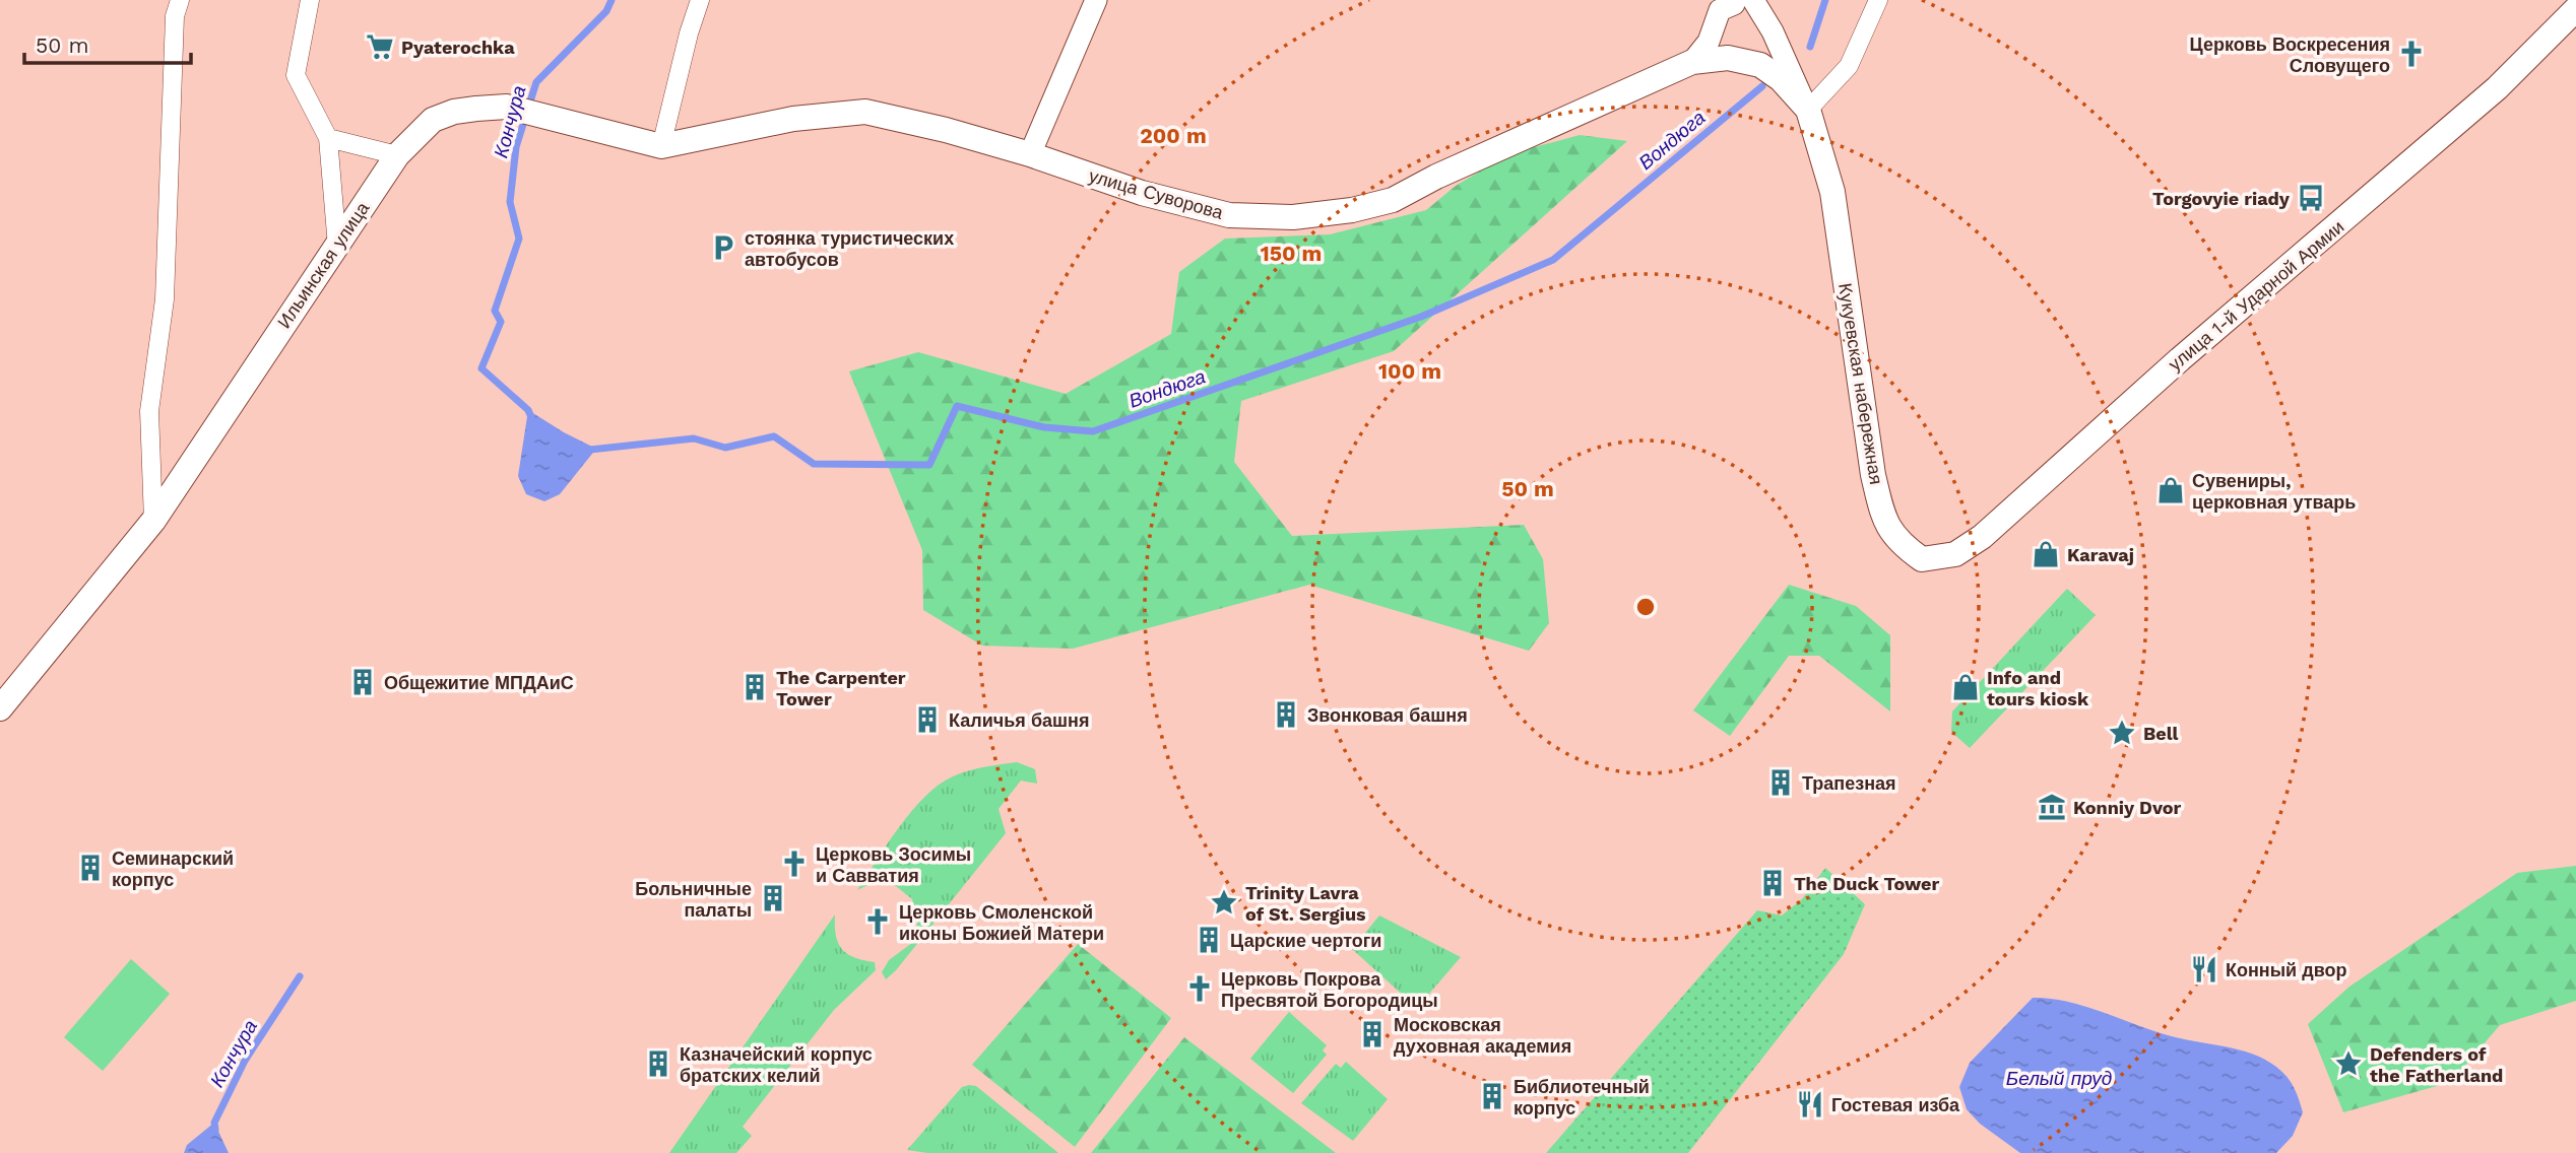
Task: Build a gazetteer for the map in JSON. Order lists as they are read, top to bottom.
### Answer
{
  "streets": {
    "main road": [
      "улица Суворова",
      "Ильинская улица",
      "улица 1-й Ударной Армии",
      "Кукуевская набережная"
    ]
  },
  "crossings": [
    ["улица Суворова", "Ильинская улица"],
    ["улица Суворова", "Кукуевская набережная"],
    ["улица 1-й Ударной Армии", "Кукуевская набережная"]
  ],
  "water": ["Кончура", "Вондюга", "Белый пруд"],
  "places": {
    "supermarket": ["Pyaterochka"],
    "church": [
      "Церковь Воскресения Словущего",
      "Церковь Зосимы и Савватия",
      "Церковь Смоленской иконы Божией Матери",
      "Церковь Покрова Пресвятой Богородицы"
    ],
    "bus stop": ["Torgovyie riady"],
    "parking": ["стоянка туристических автобусов"],
    "shop": ["Сувениры, церковная утварь", "Karavaj", "Info and tours kiosk"],
    "building": [
      "Общежитие МПДАиС",
      "The Carpenter Tower",
      "Звонковая башня",
      "Каличья башня",
      "Трапезная",
      "Семинарский корпус",
      "The Duck Tower",
      "Больничные палаты",
      "Царские чертоги",
      "Московская духовная академия",
      "Казначейский корпус братских келий",
      "Библиотечный корпус"
    ],
    "place": ["Bell", "Trinity Lavra of St. Sergius", "Defenders of the Fatherland"],
    "museum": ["Konniy Dvor"],
    "restaurant": ["Конный двор", "Гостевая изба"]
  },
  "scale_bar": "50 m",
  "rings": [
    "200 m",
    "150 m",
    "100 m",
    "50 m"
  ]
}
